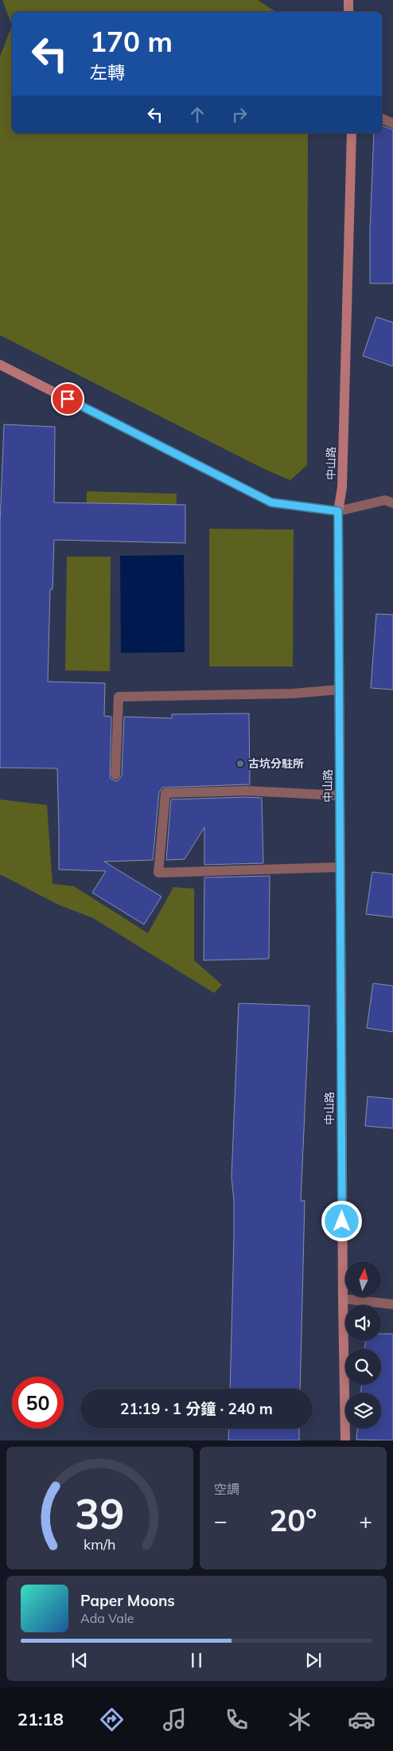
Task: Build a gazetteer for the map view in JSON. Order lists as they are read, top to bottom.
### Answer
{
  "streets": {
    "main road": ["中山路"]
  },
  "places": ["古坑分駐所"],
  "north": "top",
  "page": {
    "turn": ["170 m", "左轉"],
    "limit": "50",
    "trip": "21:19 · 1 分鐘 · 240 m",
    "tile": "空調",
    "heat": ["−", "20°", "+"],
    "song": ["Paper Moons", "Ada Vale"],
    "tabs": "21:18",
    "gauge": ["39", "km/h"]
  }
}
